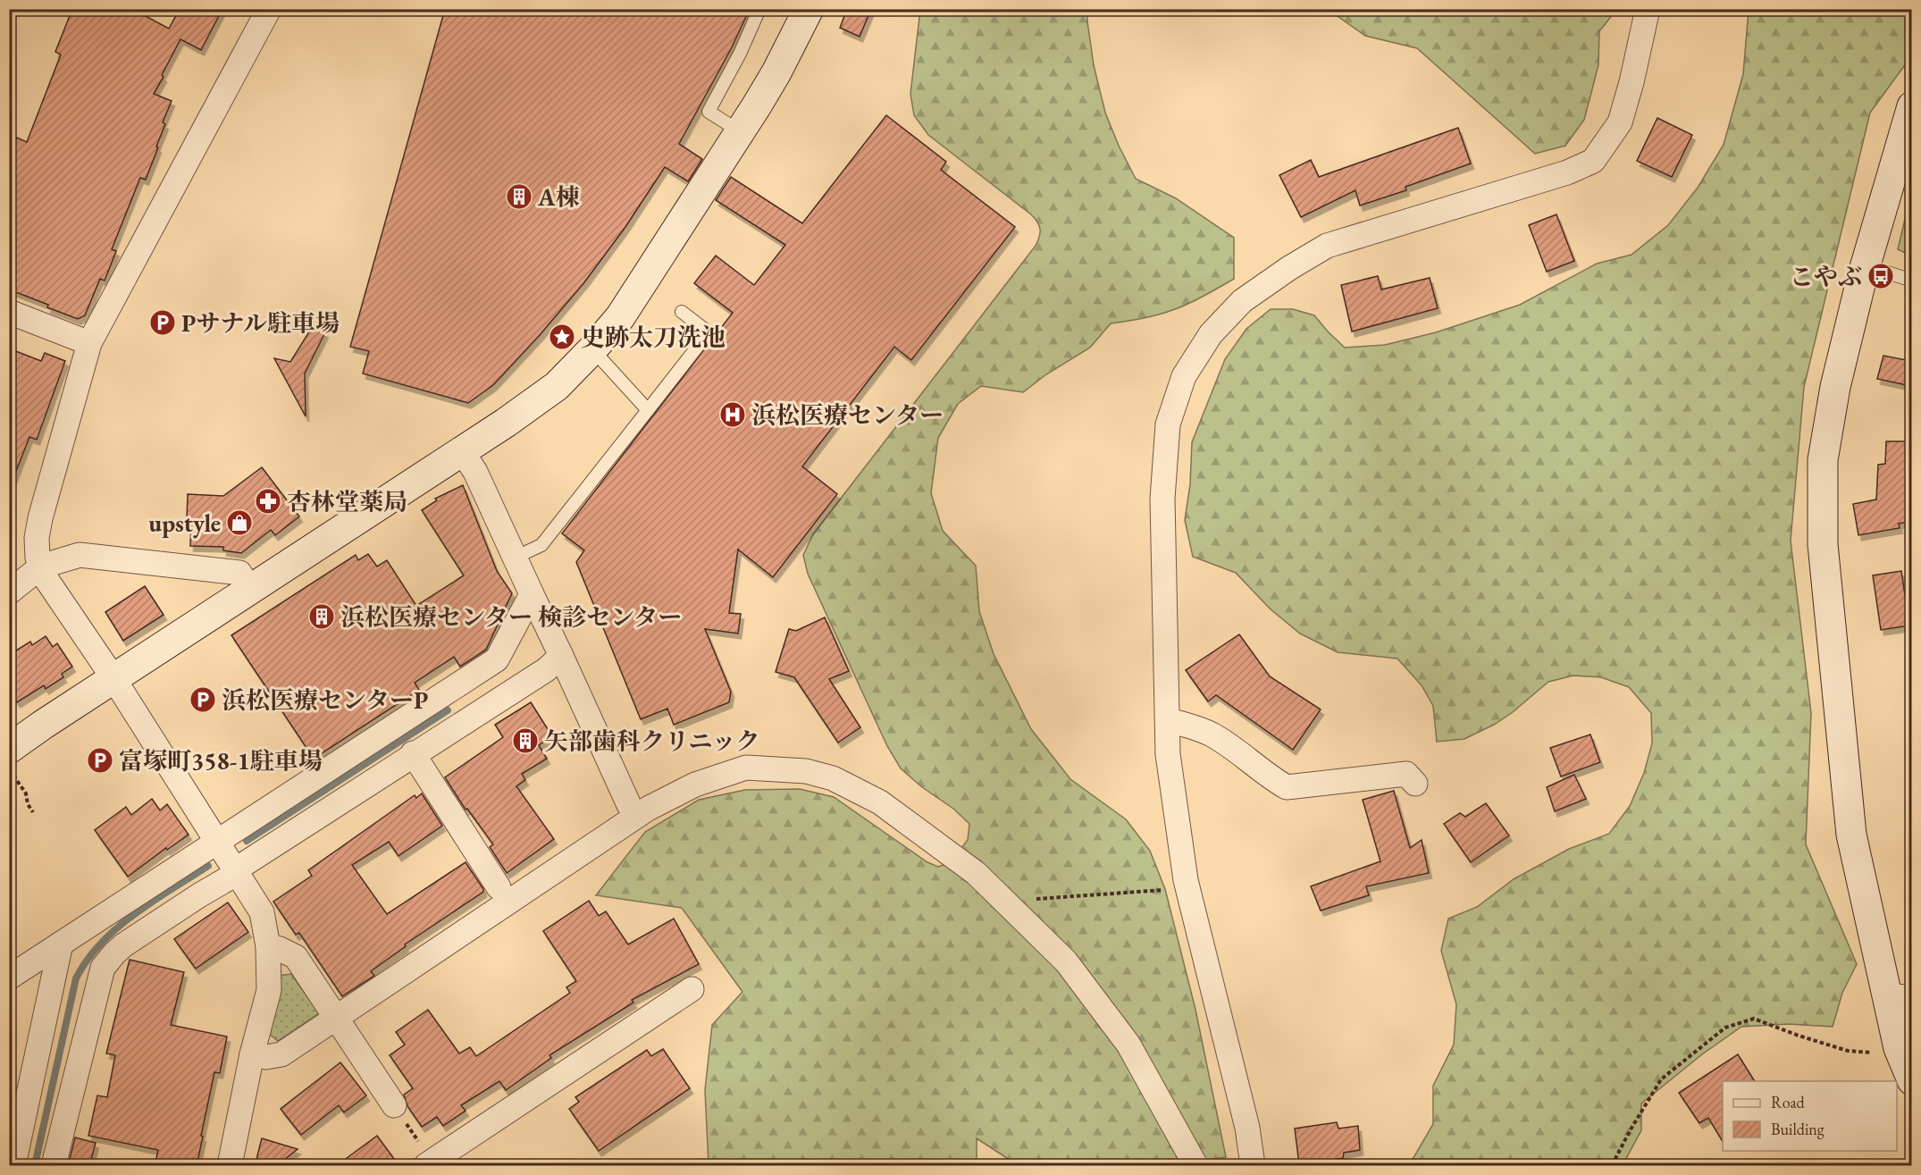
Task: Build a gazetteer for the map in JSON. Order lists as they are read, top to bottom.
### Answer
{
  "places": {
    "building": ["A棟", "浜松医療センター 検診センター", "矢部歯科クリニック"],
    "bus stop": ["こやぶ"],
    "parking": ["Pサナル駐車場", "浜松医療センターP", "富塚町358-1駐車場"],
    "place": ["史跡太刀洗池"],
    "hospital": ["浜松医療センター"],
    "pharmacy": ["杏林堂薬局"],
    "shop": ["upstyle"]
  },
  "legend": ["Road", "Building"]
}
